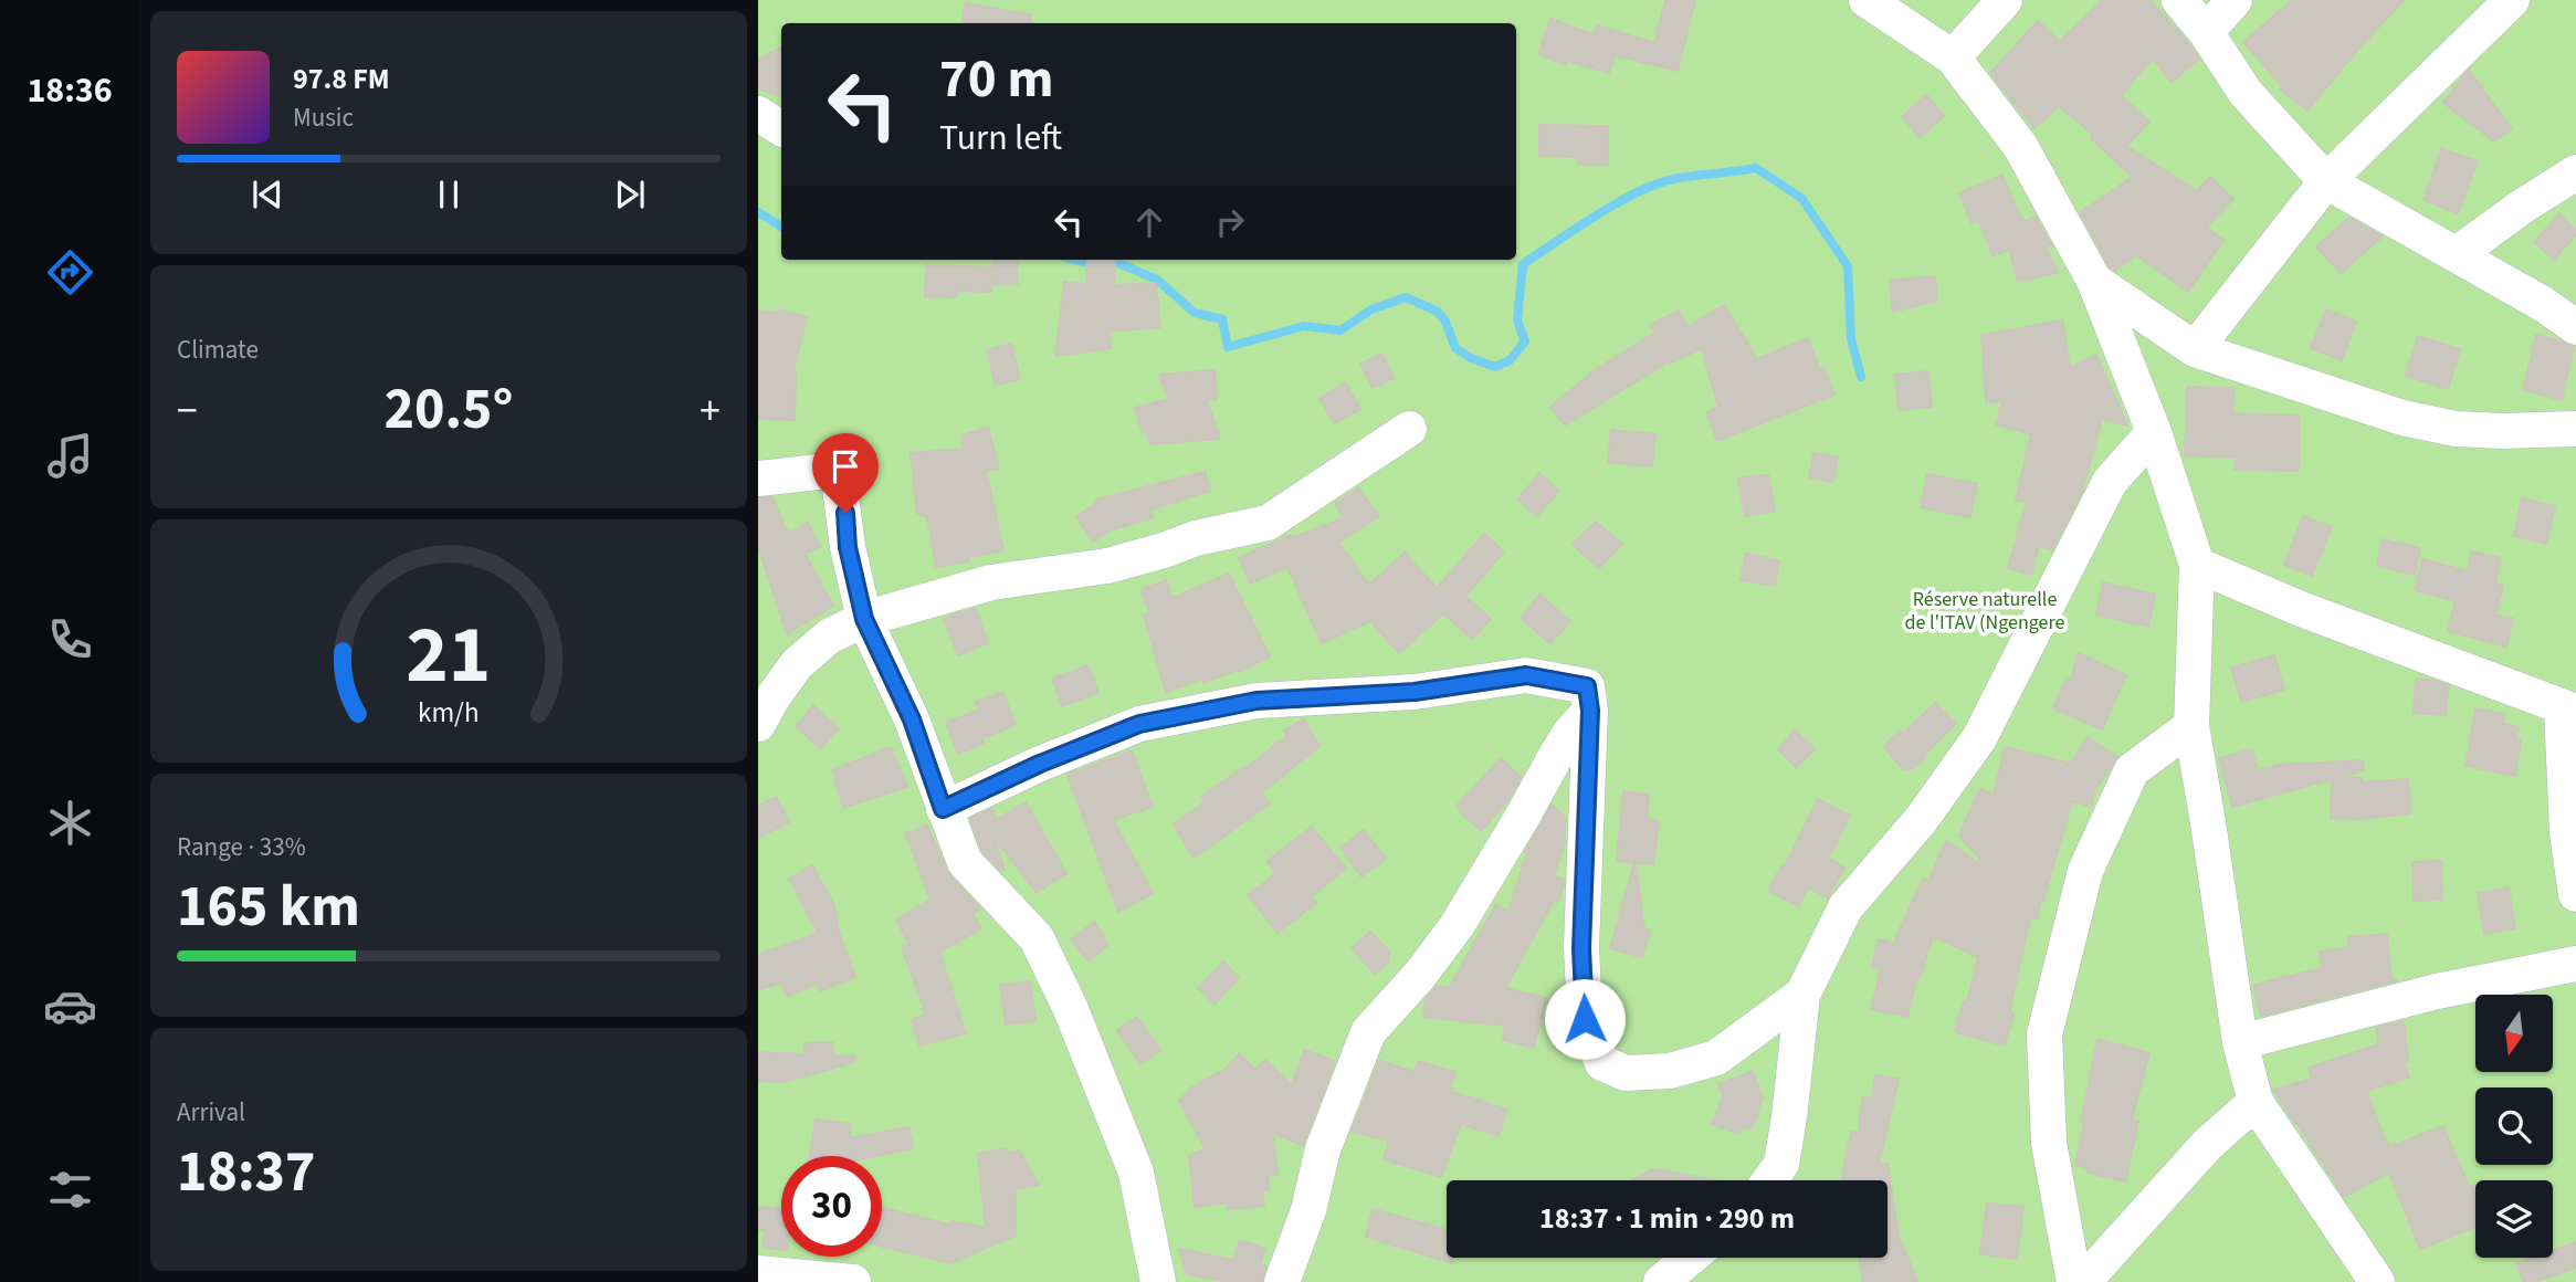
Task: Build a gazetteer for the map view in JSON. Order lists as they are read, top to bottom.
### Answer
{
  "parks": ["Réserve naturelle de l'ITAV (Ngengere"],
  "north": "bottom",
  "page": {
    "tabs": "18:36",
    "turn": ["70 m", "Turn left"],
    "song": ["97.8 FM", "Music"],
    "tile": [
      "Climate",
      ["Range · 33%", "165 km"],
      ["Arrival", "18:37"]
    ],
    "heat": ["−", "20.5°", "+"],
    "limit": "30",
    "trip": "18:37 · 1 min · 290 m",
    "gauge": ["21", "km/h"]
  }
}
